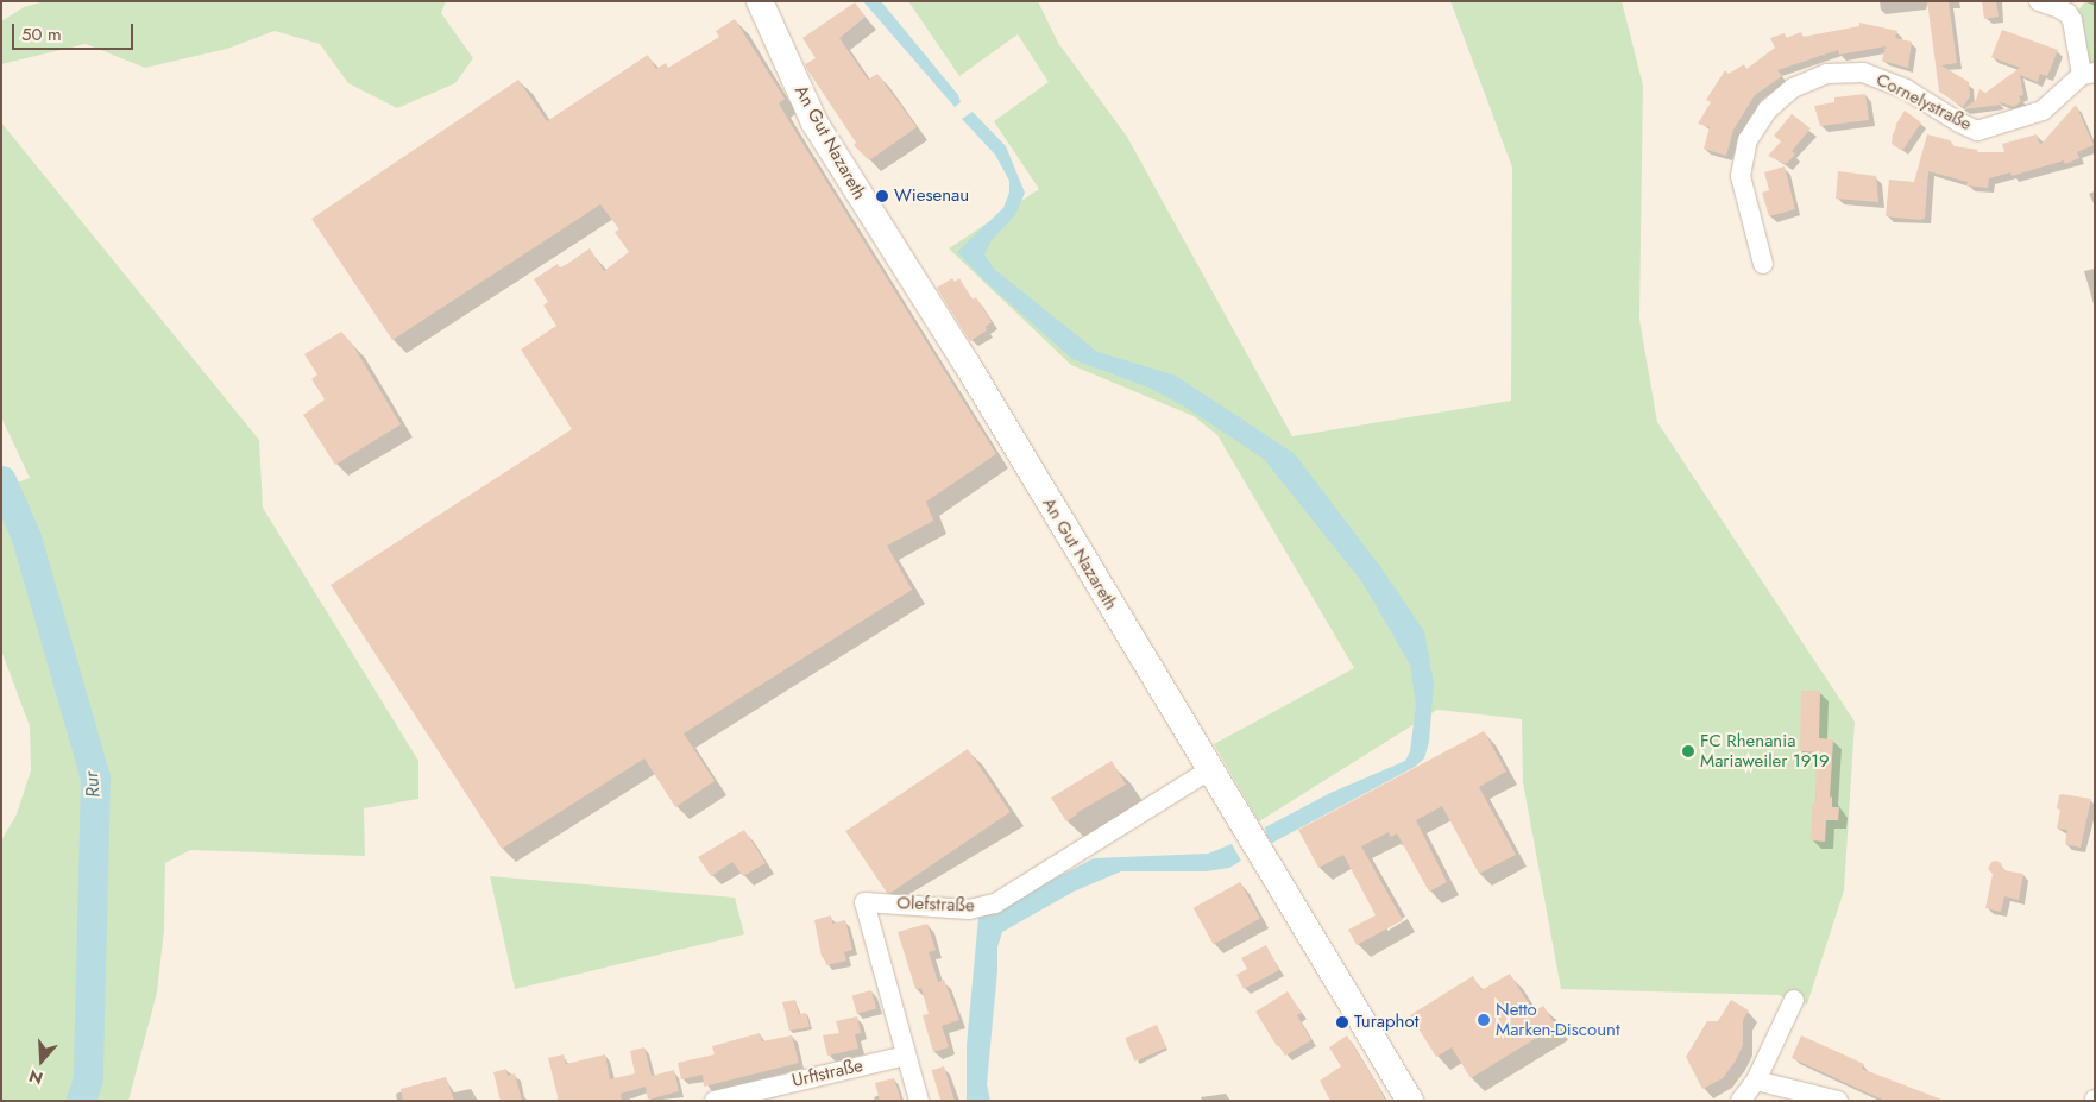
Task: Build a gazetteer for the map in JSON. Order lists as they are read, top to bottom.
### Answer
{
  "streets": {
    "main road": ["An Gut Nazareth"],
    "street": ["Cornelystraße", "Olefstraße", "Urftstraße"]
  },
  "crossings": [
    ["An Gut Nazareth", "Olefstraße"],
    ["Olefstraße", "Urftstraße"]
  ],
  "water": ["Rur"],
  "places": [
    "Wiesenau",
    "FC Rhenania Mariaweiler 1919",
    "Netto Marken-Discount",
    "Turaphot"
  ],
  "scale_bar": "50 m",
  "north": "bottom"
}
